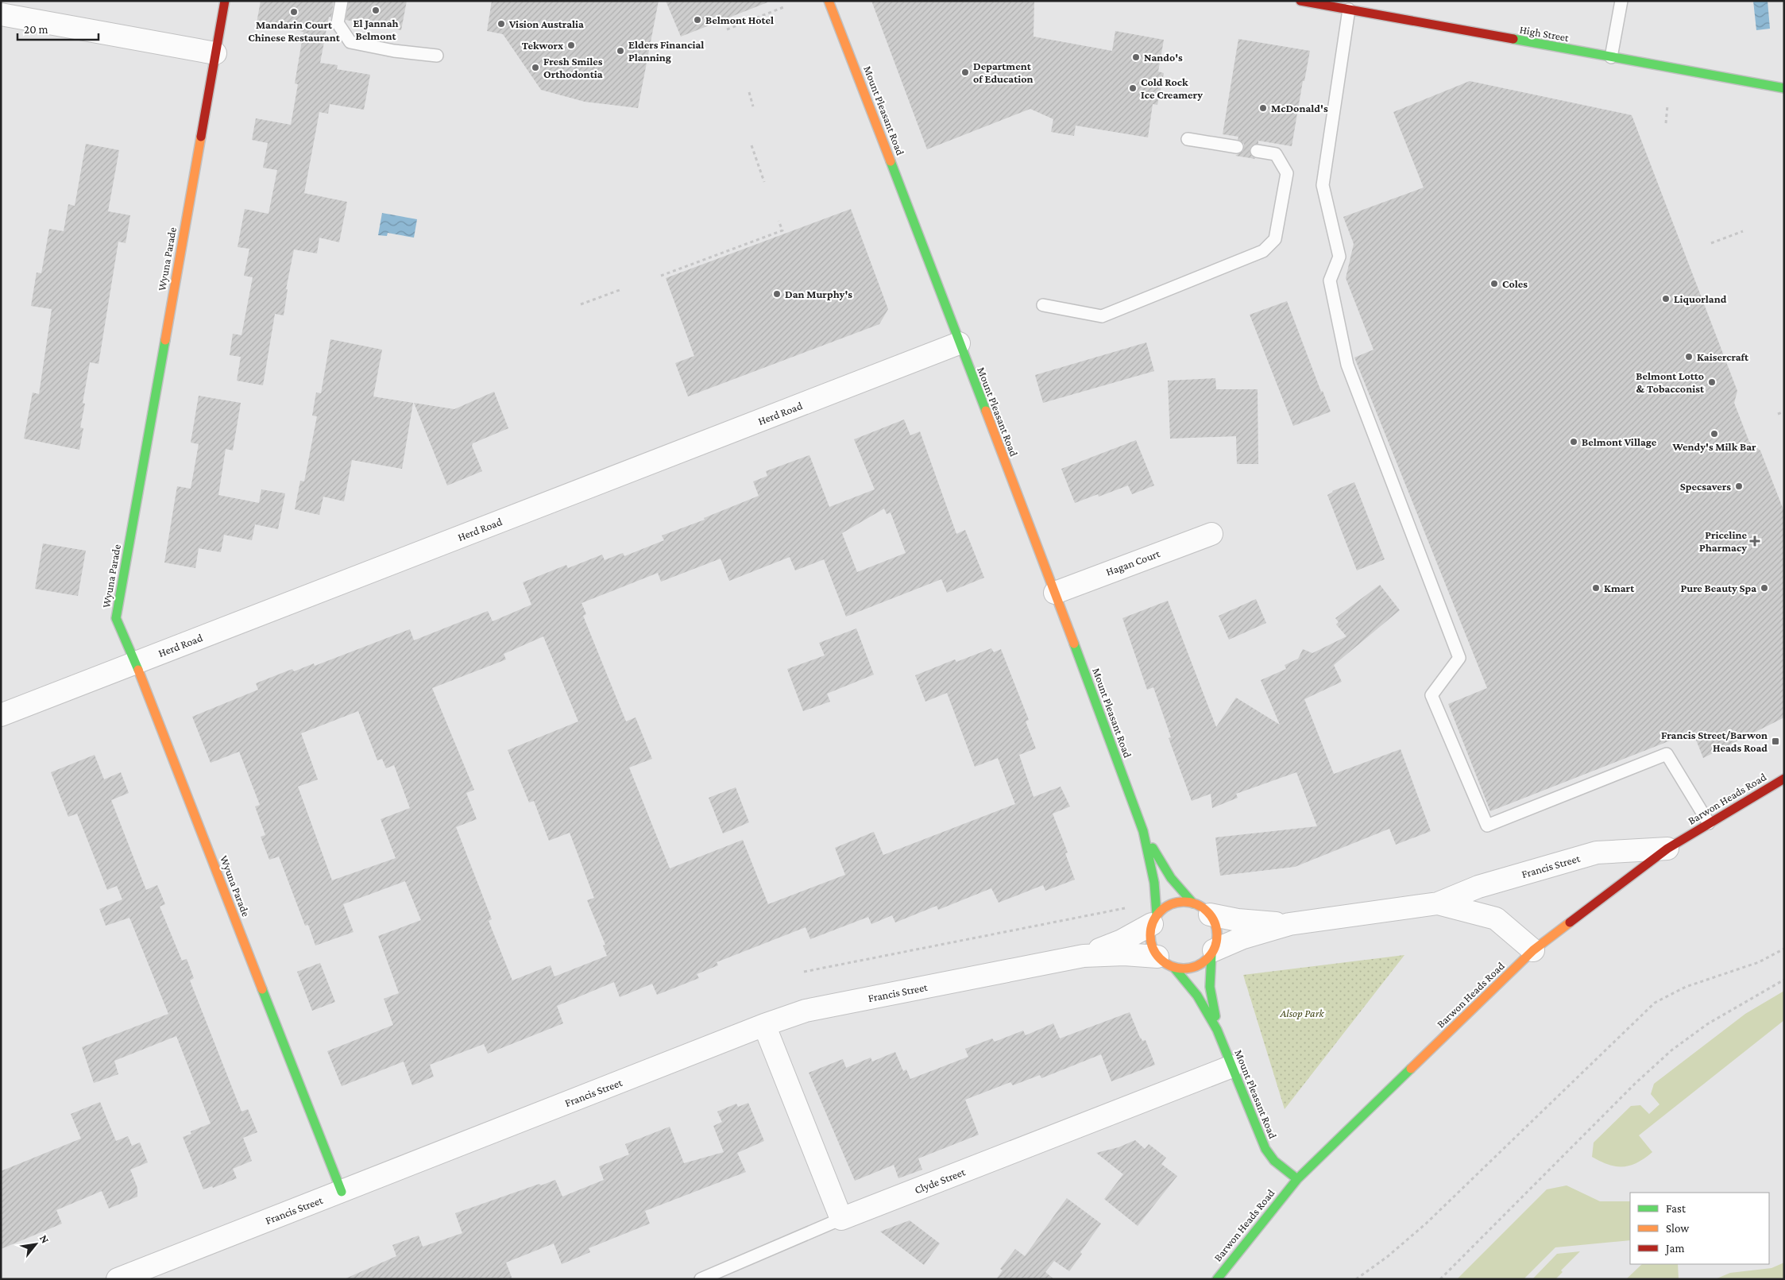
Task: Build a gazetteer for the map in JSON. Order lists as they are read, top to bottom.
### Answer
{
  "streets": {
    "street": [
      "High Street",
      "Mount Pleasant Road",
      "Wyuna Parade",
      "Herd Road",
      "Hagan Court",
      "Barwon Heads Road",
      "Francis Street",
      "Clyde Street"
    ]
  },
  "crossings": [
    ["Mount Pleasant Road", "Herd Road"],
    ["Mount Pleasant Road", "Hagan Court"],
    ["Mount Pleasant Road", "Barwon Heads Road"],
    ["Mount Pleasant Road", "Francis Street"],
    ["Mount Pleasant Road", "Clyde Street"],
    ["Wyuna Parade", "Herd Road"],
    ["Wyuna Parade", "Francis Street"],
    ["Barwon Heads Road", "Francis Street"]
  ],
  "parks": ["Alsop Park"],
  "places": {
    "other": [
      "El Jannah Belmont",
      "Mandarin Court Chinese Restaurant",
      "Belmont Hotel",
      "Vision Australia",
      "Tekworx",
      "Elders Financial Planning",
      "Nando's",
      "Fresh Smiles Orthodontia",
      "Department of Education",
      "Cold Rock Ice Creamery",
      "McDonald's",
      "Coles",
      "Dan Murphy's",
      "Liquorland",
      "Kaisercraft",
      "Belmont Lotto & Tobacconist",
      "Wendy's Milk Bar",
      "Belmont Village",
      "Specsavers",
      "Kmart",
      "Pure Beauty Spa"
    ],
    "health": ["Priceline Pharmacy"],
    "transit": ["Francis Street/Barwon Heads Road"]
  },
  "legend": ["Fast", "Slow", "Jam"],
  "scale_bar": "20 m",
  "north": "top right"
}
